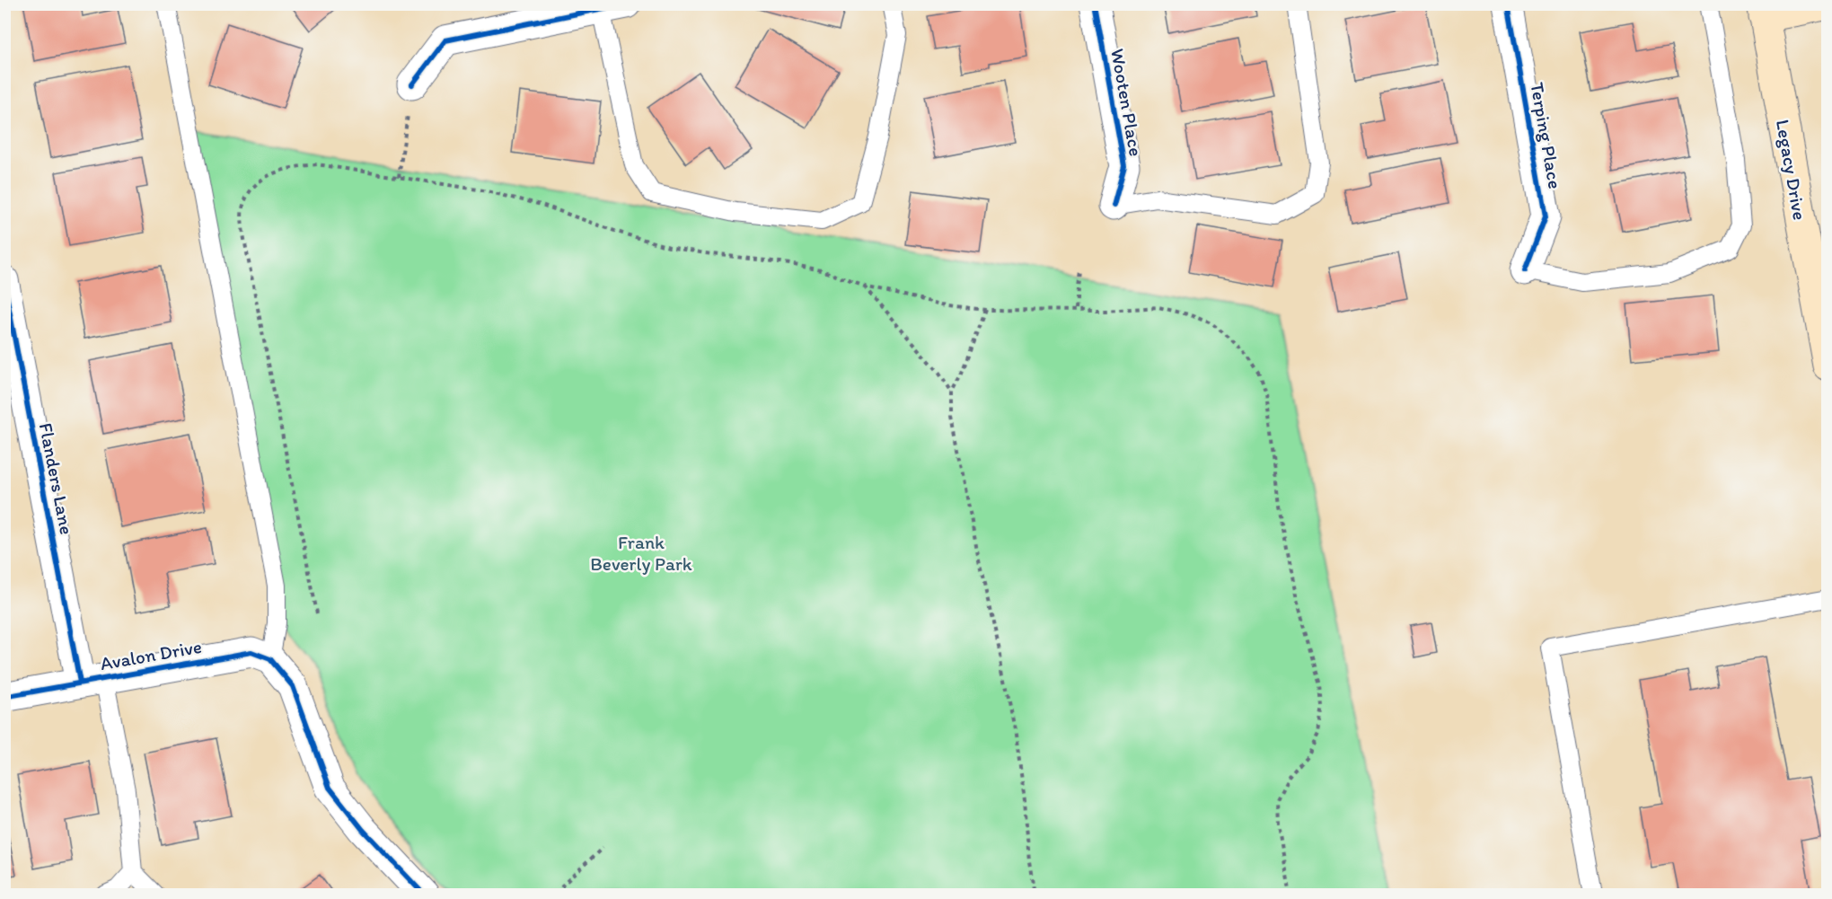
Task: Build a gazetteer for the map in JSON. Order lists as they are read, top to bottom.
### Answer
{
  "streets": {
    "main road": ["Legacy Drive"],
    "street": [
      "Wooten Place",
      "Terping Place",
      "Flanders Lane",
      "Avalon Drive"
    ]
  },
  "crossings": [
    ["Flanders Lane", "Avalon Drive"]
  ],
  "parks": ["Frank Beverly Park"]
}
